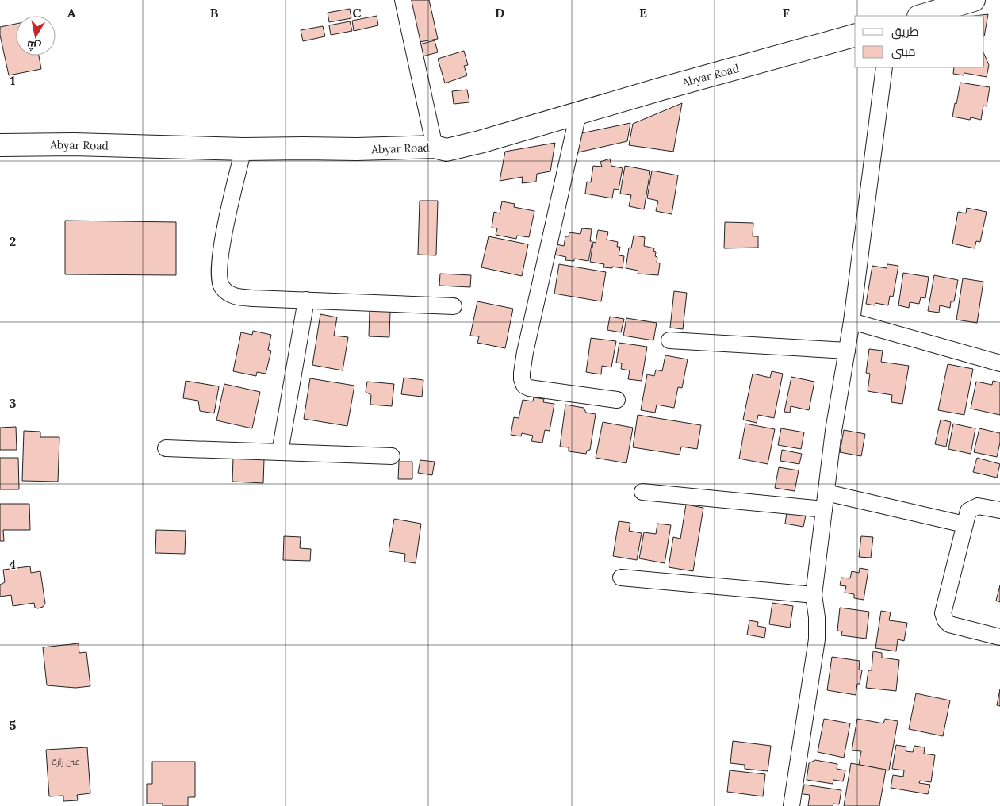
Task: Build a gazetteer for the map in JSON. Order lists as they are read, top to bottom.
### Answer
{
  "streets": {
    "main road": ["Abyar Road"]
  },
  "house_numbers": ["عين زارة"],
  "legend": ["طريق", "مبنى"],
  "north": "bottom",
  "grid": {
    "columns": [
      "A",
      "B",
      "C",
      "D",
      "E",
      "F"
    ],
    "rows": [
      "1",
      "2",
      "3",
      "4",
      "5"
    ]
  }
}
